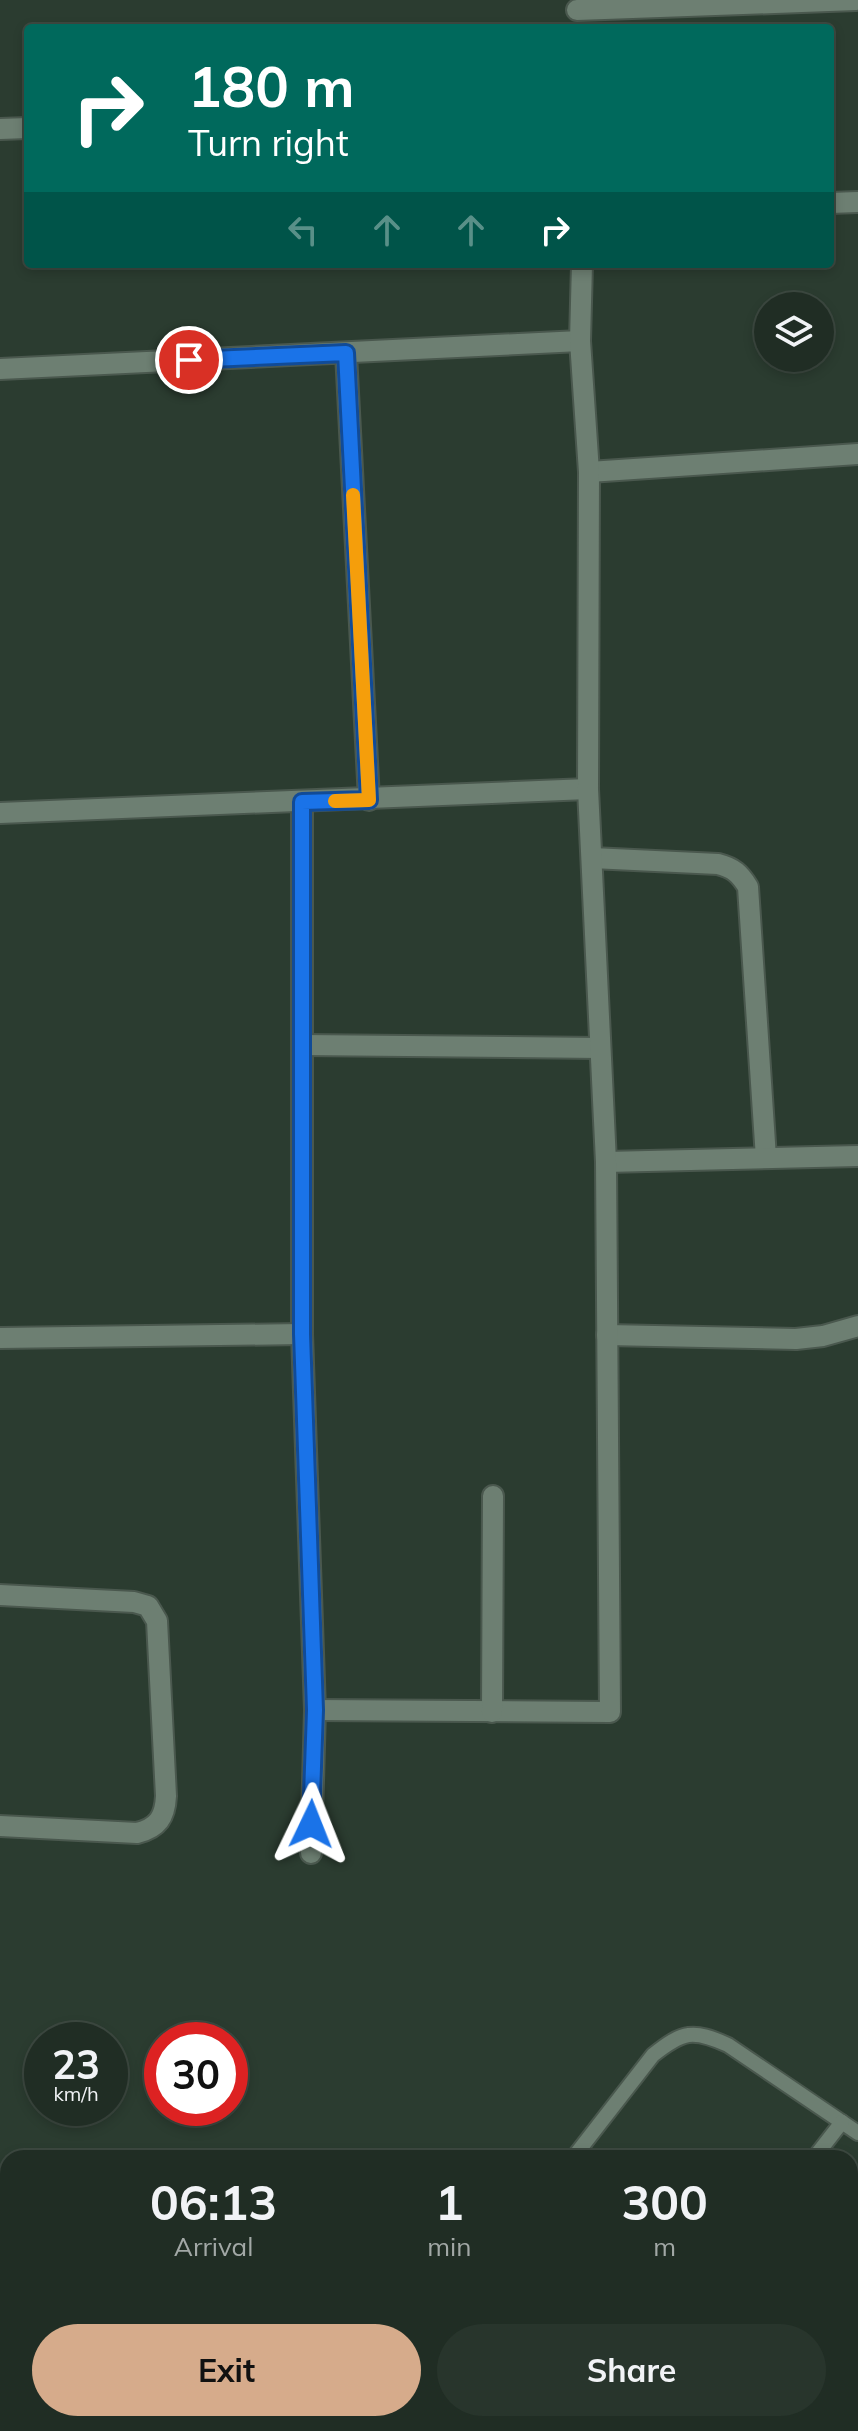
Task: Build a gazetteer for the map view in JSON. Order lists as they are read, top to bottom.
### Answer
{
  "page": {
    "turn": ["180 m", "Turn right"],
    "speed": "23 km/h",
    "limit": "30",
    "eta": [
      "06:13",
      "Arrival",
      "1",
      "min",
      "300",
      "m"
    ],
    "buttons": ["Exit", "Share"]
  }
}
